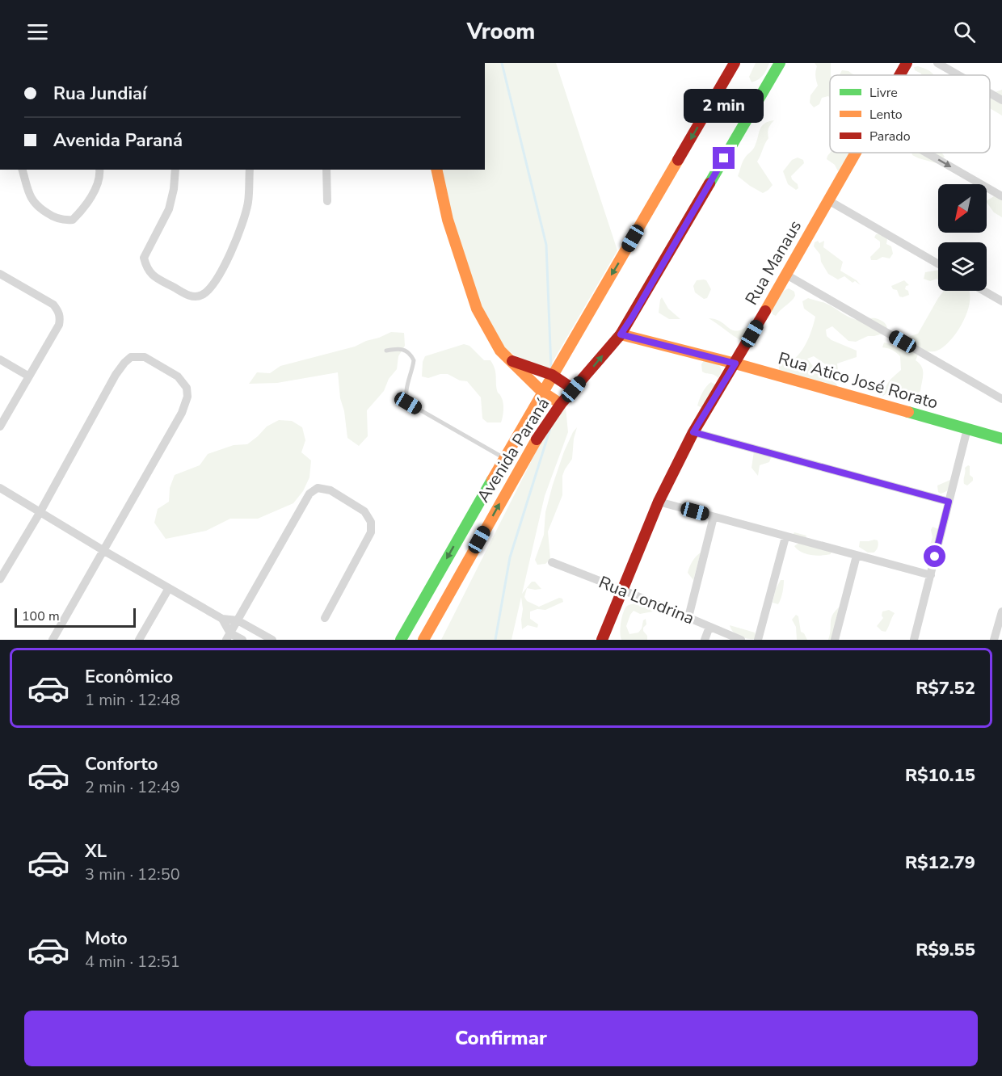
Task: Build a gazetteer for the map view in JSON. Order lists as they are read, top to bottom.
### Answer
{
  "streets": {
    "street": [
      "Rua Manaus",
      "Rua Atico José Rorato",
      "Avenida Paraná",
      "Rua Londrina"
    ]
  },
  "crossings": [
    ["Rua Manaus", "Rua Atico José Rorato"],
    ["Rua Manaus", "Rua Londrina"],
    ["Rua Atico José Rorato", "Avenida Paraná"]
  ],
  "legend": ["Livre", "Lento", "Parado"],
  "scale_bar": "100 m",
  "north": "bottom left",
  "page": {
    "header": "Vroom",
    "banner": ["Rua Jundiaí", "Avenida Paraná"],
    "bubble": "2 min",
    "scale": "100 m",
    "list": [
      {
        "name": "Econômico",
        "note": "1 min · 12:48",
        "value": "R$7.52"
      },
      {
        "name": "Conforto",
        "note": "2 min · 12:49",
        "value": "R$10.15"
      },
      {
        "name": "XL",
        "note": "3 min · 12:50",
        "value": "R$12.79"
      },
      {
        "name": "Moto",
        "note": "4 min · 12:51",
        "value": "R$9.55"
      }
    ],
    "buttons": "Confirmar"
  }
}
